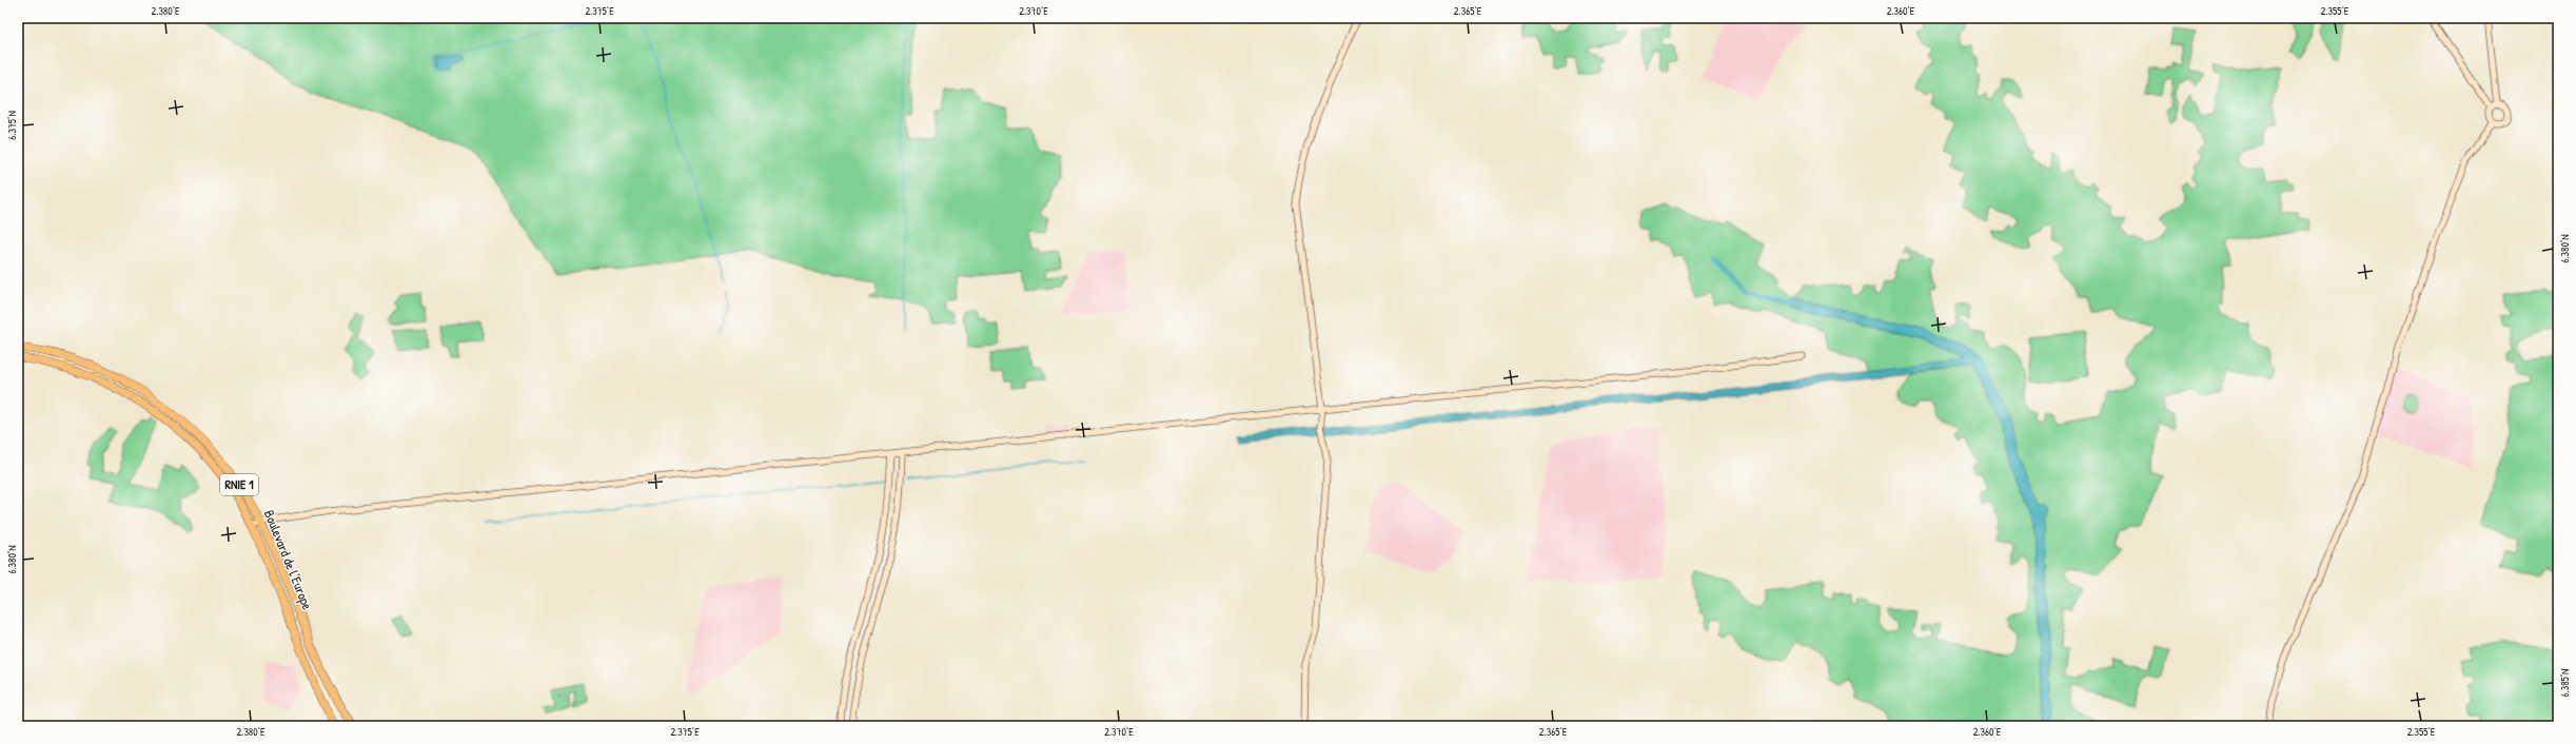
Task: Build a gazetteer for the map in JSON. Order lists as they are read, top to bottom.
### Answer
{
  "streets": {
    "highway": ["RNIE 1", "Boulevard de l’Europe"]
  },
  "coordinates": [
    "2.380°E",
    "2.375°E",
    "2.370°E",
    "2.365°E",
    "2.360°E",
    "2.355°E",
    "6.375°N",
    "6.380°N",
    "6.385°N"
  ]
}
